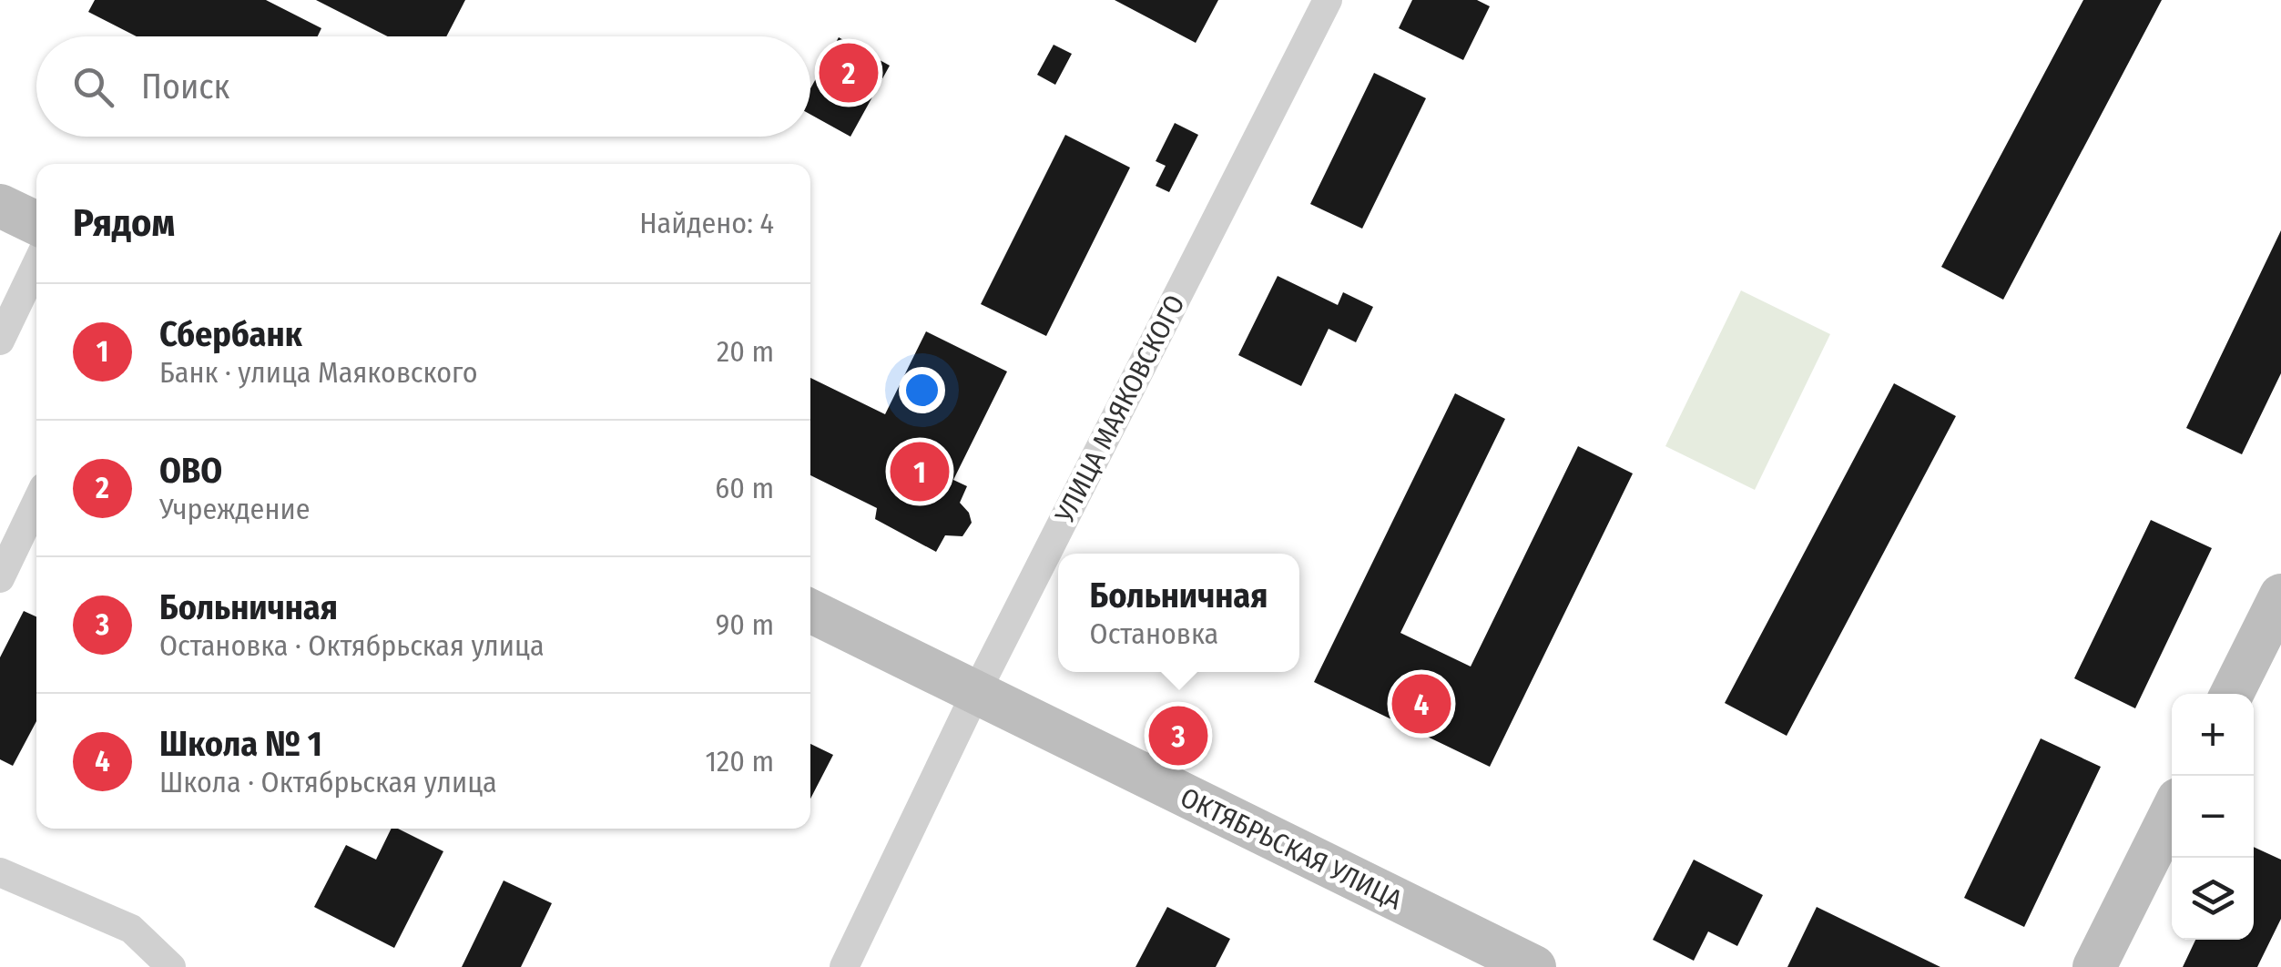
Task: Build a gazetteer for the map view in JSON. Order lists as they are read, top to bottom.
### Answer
{
  "streets": {
    "main road": ["ОКТЯБРЬСКАЯ УЛИЦА"],
    "street": ["УЛИЦА МАЯКОВСКОГО"]
  },
  "crossings": [
    ["УЛИЦА МАЯКОВСКОГО", "ОКТЯБРЬСКАЯ УЛИЦА"]
  ],
  "page": {
    "search": "Поиск",
    "pins": [
      "2",
      "1",
      "4",
      "3"
    ],
    "heading": ["Рядом", "Найдено: 4"],
    "list": [
      {
        "mark": "1",
        "name": "Сбербанк",
        "note": "Банк · улица Маяковского",
        "value": "20 m"
      },
      {
        "mark": "2",
        "name": "ОВО",
        "note": "Учреждение",
        "value": "60 m"
      },
      {
        "mark": "3",
        "name": "Больничная",
        "note": "Остановка · Октябрьская улица",
        "value": "90 m"
      },
      {
        "mark": "4",
        "name": "Школа № 1",
        "note": "Школа · Октябрьская улица",
        "value": "120 m"
      }
    ],
    "popup": ["Больничная", "Остановка"],
    "map_buttons": ["+", "−"]
  }
}
